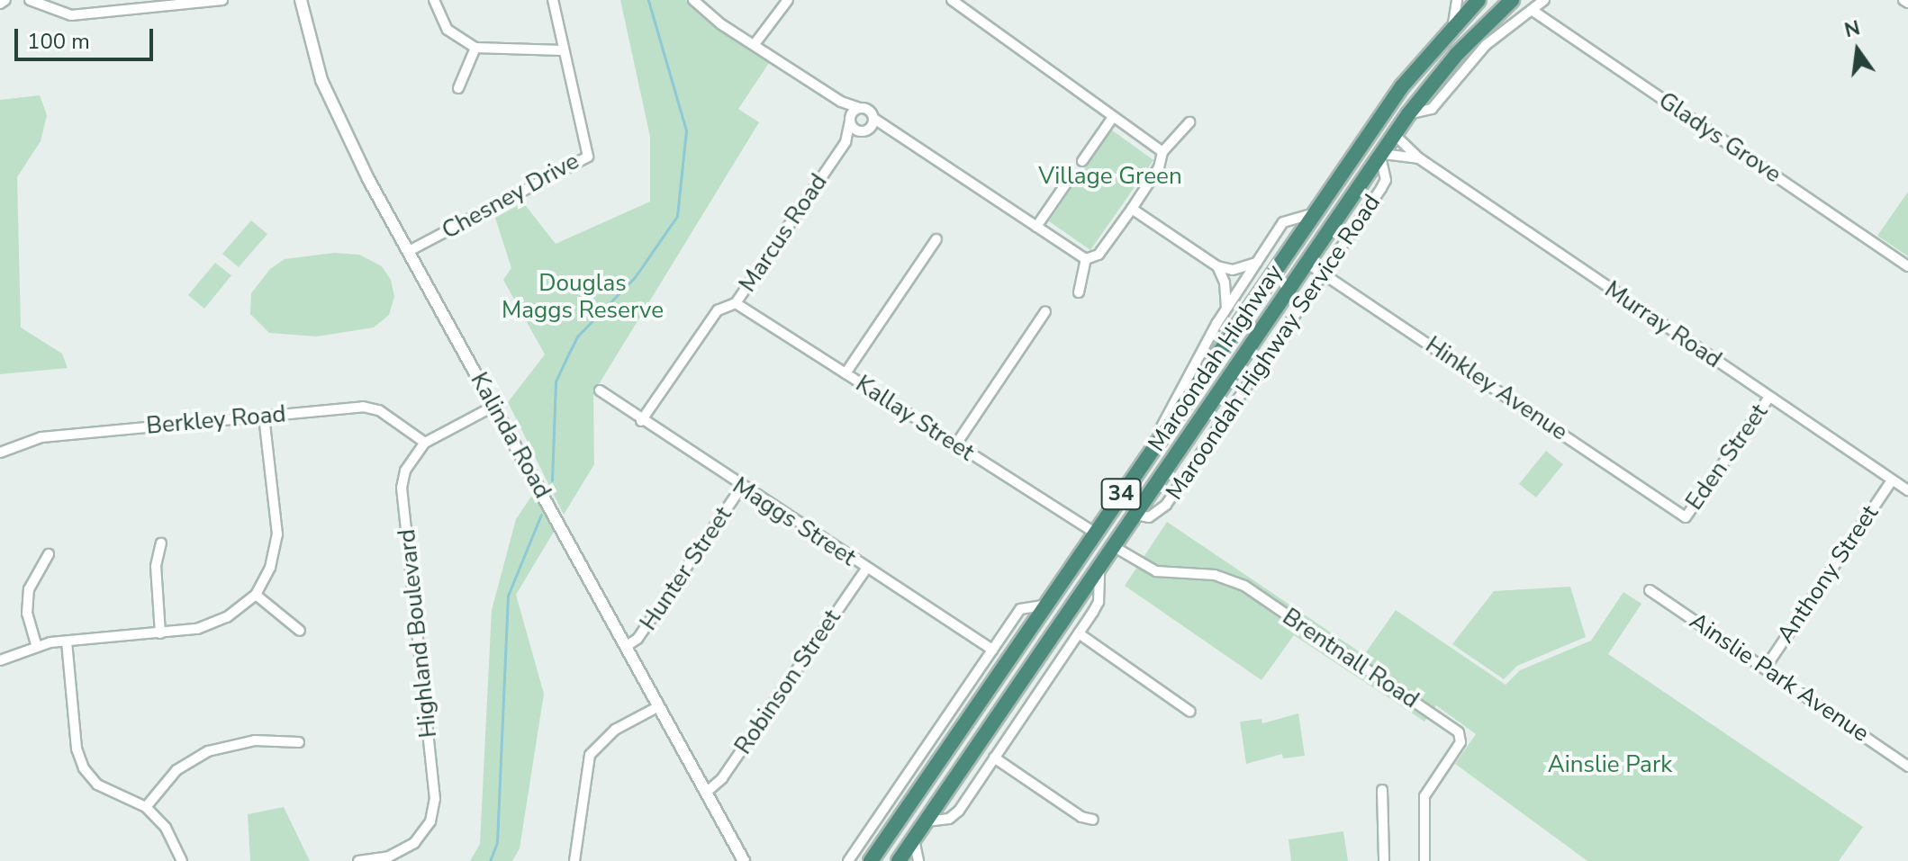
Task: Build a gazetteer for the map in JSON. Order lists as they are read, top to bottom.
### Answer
{
  "streets": {
    "highway": ["Maroondah Highway", "34"],
    "street": [
      "Gladys Grove",
      "Chesney Drive",
      "Marcus Road",
      "Murray Road",
      "Maroondah Highway Service Road",
      "Hinkley Avenue",
      "Kallay Street",
      "Berkley Road",
      "Kalinda Road",
      "Eden Street",
      "Maggs Street",
      "Hunter Street",
      "Anthony Street",
      "Highland Boulevard",
      "Brentnall Road",
      "Ainslie Park Avenue",
      "Robinson Street"
    ]
  },
  "crossings": [
    ["Chesney Drive", "Kalinda Road"],
    ["Marcus Road", "Kallay Street"],
    ["Marcus Road", "Maggs Street"],
    ["Murray Road", "Maroondah Highway Service Road"],
    ["Murray Road", "Maroondah Highway"],
    ["Murray Road", "Eden Street"],
    ["Murray Road", "Anthony Street"],
    ["Maroondah Highway Service Road", "Maroondah Highway"],
    ["Maroondah Highway Service Road", "Hinkley Avenue"],
    ["Maroondah Highway", "Hinkley Avenue"],
    ["Maroondah Highway", "Kallay Street"],
    ["Maroondah Highway", "Brentnall Road"],
    ["Hinkley Avenue", "Eden Street"],
    ["Berkley Road", "Highland Boulevard"],
    ["Kalinda Road", "Hunter Street"],
    ["Kalinda Road", "Highland Boulevard"],
    ["Kalinda Road", "Robinson Street"],
    ["Maggs Street", "Hunter Street"],
    ["Maggs Street", "Robinson Street"],
    ["Anthony Street", "Ainslie Park Avenue"]
  ],
  "parks": ["Village Green", "Douglas Maggs Reserve", "Ainslie Park"],
  "scale_bar": "100 m",
  "north": "top"
}
